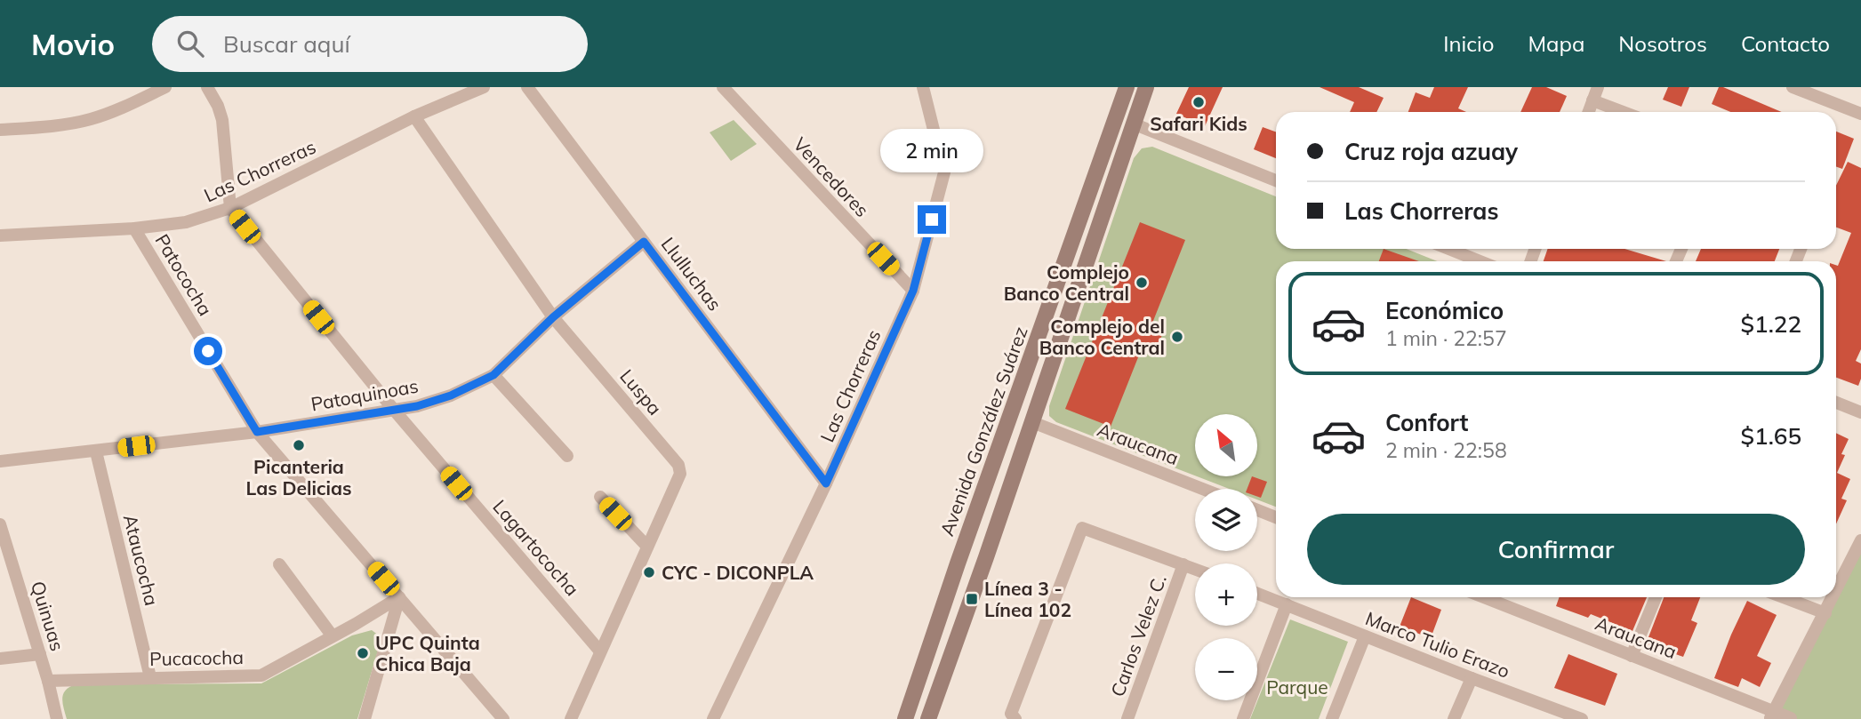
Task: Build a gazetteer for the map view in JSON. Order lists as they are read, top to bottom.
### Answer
{
  "streets": {
    "main road": ["Avenida González Suárez"],
    "street": [
      "Las Chorreras",
      "Vencedores",
      "Llulluchas",
      "Patococha",
      "Luspa",
      "Patoquinoas",
      "Araucana",
      "Lagartococha",
      "Ataucocha",
      "Quinuas",
      "Carlos Velez C.",
      "Marco Tulio Erazo",
      "Pucacocha"
    ]
  },
  "crossings": [
    ["Las Chorreras", "Vencedores"],
    ["Las Chorreras", "Llulluchas"],
    ["Las Chorreras", "Patococha"],
    ["Las Chorreras", "Luspa"],
    ["Las Chorreras", "Lagartococha"],
    ["Llulluchas", "Patoquinoas"],
    ["Patococha", "Patoquinoas"],
    ["Patococha", "Pucacocha"],
    ["Luspa", "Patoquinoas"],
    ["Luspa", "Lagartococha"],
    ["Patoquinoas", "Lagartococha"],
    ["Patoquinoas", "Ataucocha"],
    ["Ataucocha", "Pucacocha"],
    ["Quinuas", "Pucacocha"]
  ],
  "parks": ["Parque"],
  "places": {
    "other": [
      "Safari Kids",
      "Complejo Banco Central",
      "Complejo del Banco Central",
      "Picanteria Las Delicias",
      "CYC - DICONPLA",
      "UPC Quinta Chica Baja"
    ],
    "transit": ["Línea 3 - Línea 102"]
  },
  "north": "top left",
  "page": {
    "header": "Movio",
    "search": "Buscar aquí",
    "nav": [
      "Inicio",
      "Mapa",
      "Nosotros",
      "Contacto"
    ],
    "banner": ["Cruz roja azuay", "Las Chorreras"],
    "bubble": "2 min",
    "list": [
      {
        "name": "Económico",
        "note": "1 min · 22:57",
        "value": "$1.22"
      },
      {
        "name": "Confort",
        "note": "2 min · 22:58",
        "value": "$1.65"
      }
    ],
    "map_buttons": ["+", "−"],
    "buttons": "Confirmar"
  }
}
